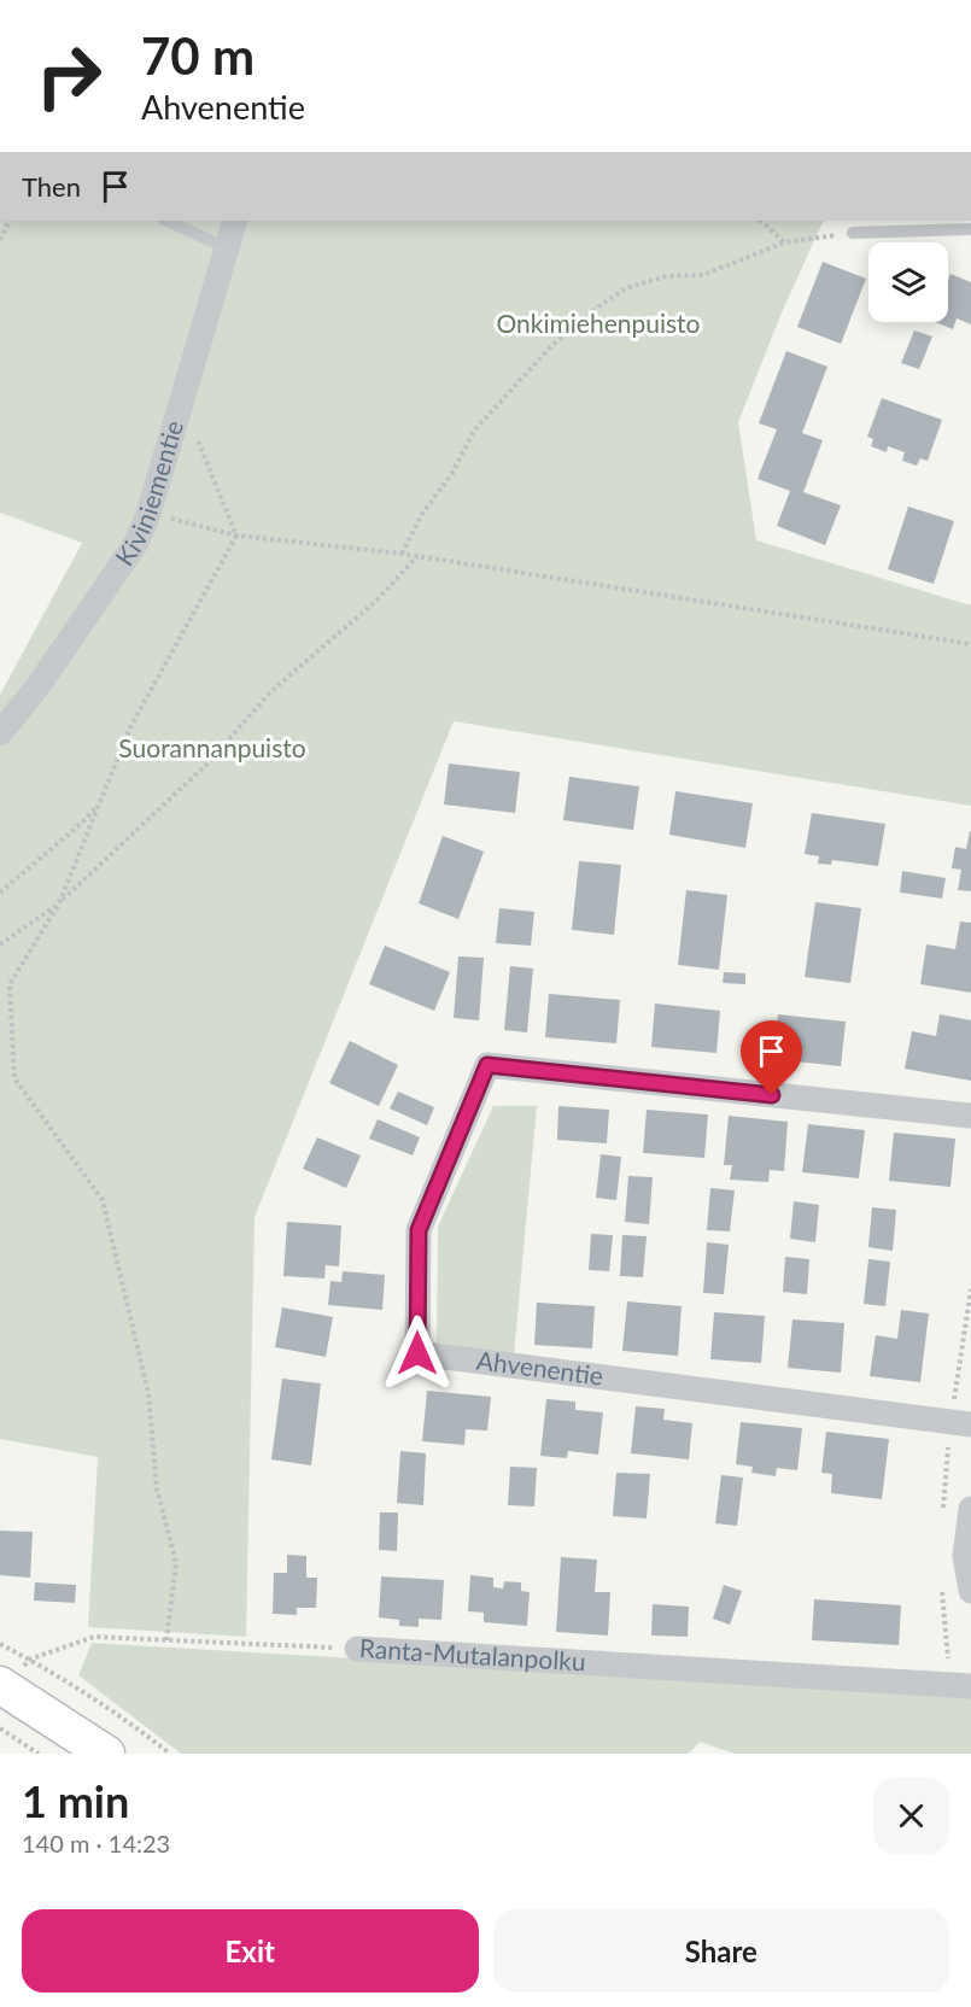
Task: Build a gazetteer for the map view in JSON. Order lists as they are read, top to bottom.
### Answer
{
  "streets": {
    "street": ["Kiviniementie", "Ahvenentie", "Ranta-Mutalanpolku"]
  },
  "parks": ["Onkimiehenpuisto", "Suorannanpuisto"],
  "page": {
    "turn": ["70 m", "Ahvenentie"],
    "then": "Then",
    "heading": ["1 min", "140 m · 14:23"],
    "buttons": ["Exit", "Share"]
  }
}
